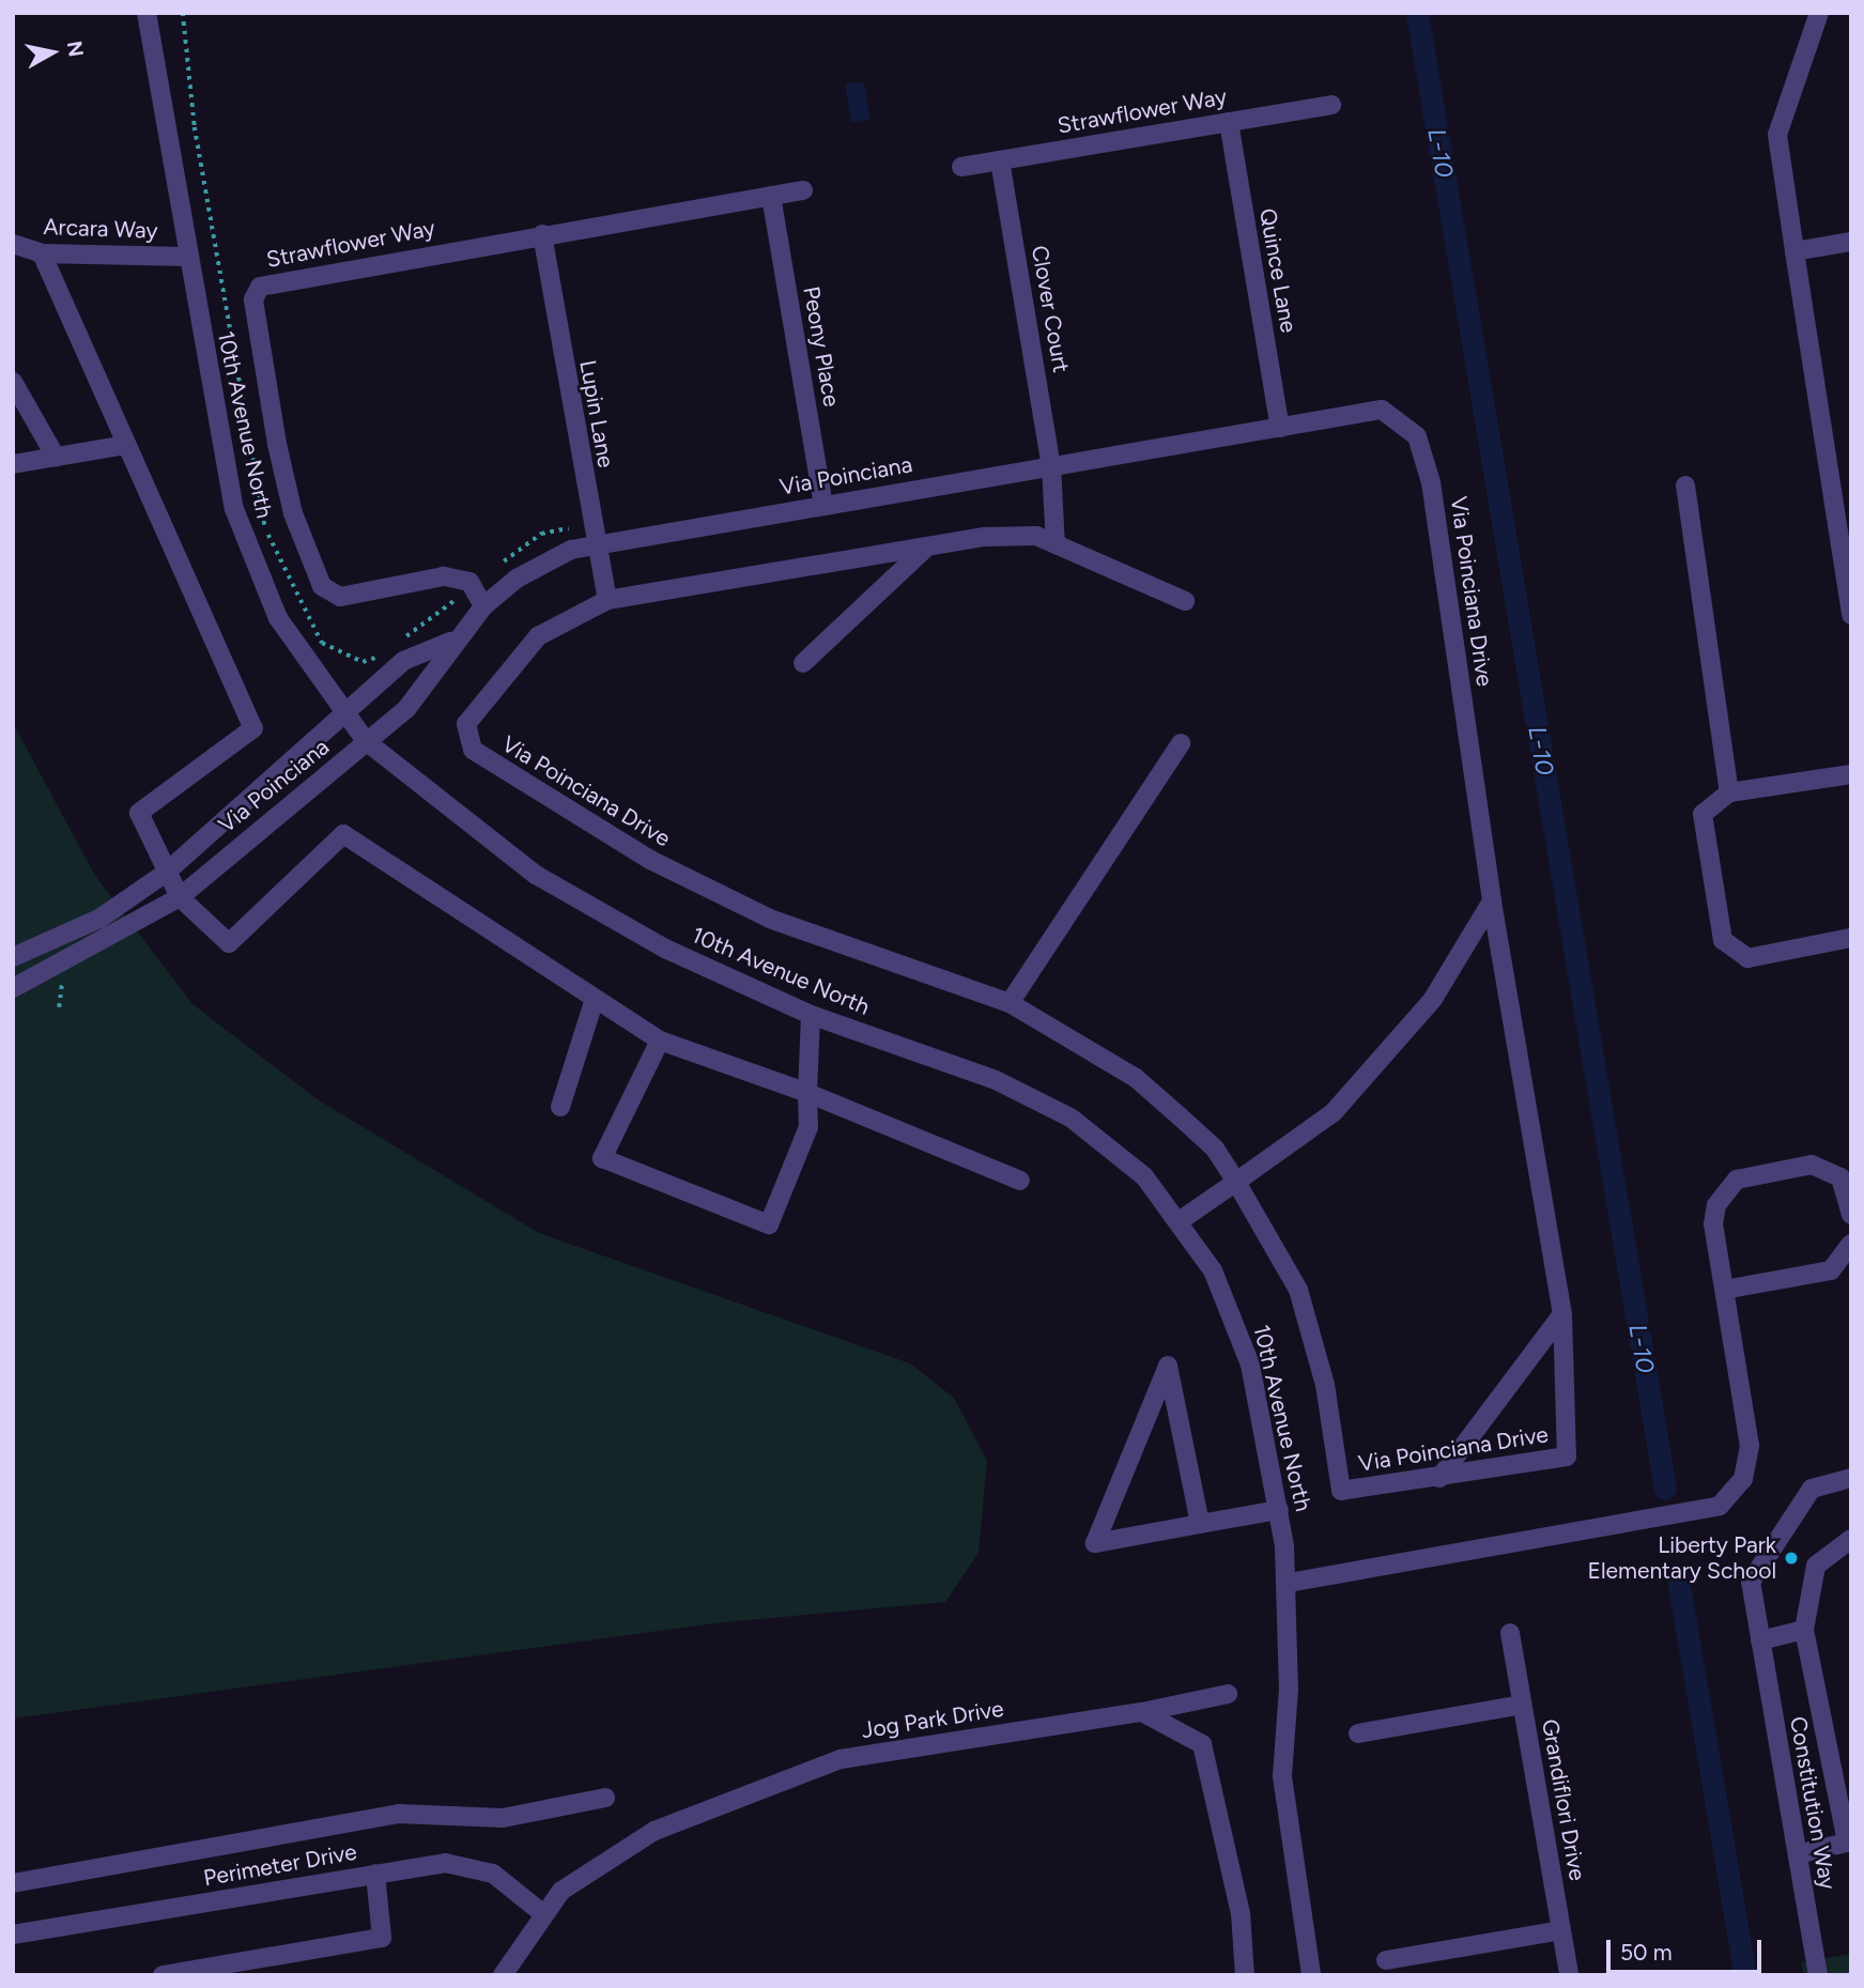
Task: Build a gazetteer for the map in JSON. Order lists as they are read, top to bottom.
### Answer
{
  "streets": {
    "street": [
      "Strawflower Way",
      "Arcara Way",
      "Quince Lane",
      "Clover Court",
      "Peony Place",
      "Lupin Lane",
      "10th Avenue North",
      "Via Poinciana",
      "Via Poinciana Drive",
      "Jog Park Drive",
      "Grandiflori Drive",
      "Constitution Way",
      "Perimeter Drive"
    ]
  },
  "crossings": [
    ["Strawflower Way", "Quince Lane"],
    ["Strawflower Way", "Clover Court"],
    ["Strawflower Way", "Peony Place"],
    ["Strawflower Way", "Lupin Lane"],
    ["Arcara Way", "10th Avenue North"],
    ["Quince Lane", "Via Poinciana"],
    ["Quince Lane", "Via Poinciana Drive"],
    ["Clover Court", "Via Poinciana"],
    ["Peony Place", "Via Poinciana"],
    ["Lupin Lane", "Via Poinciana"],
    ["Lupin Lane", "Via Poinciana Drive"],
    ["10th Avenue North", "Via Poinciana"],
    ["Via Poinciana", "Via Poinciana Drive"],
    ["Jog Park Drive", "Perimeter Drive"]
  ],
  "water": ["L-10"],
  "places": ["Liberty Park Elementary School"],
  "scale_bar": "50 m",
  "north": "right"
}
